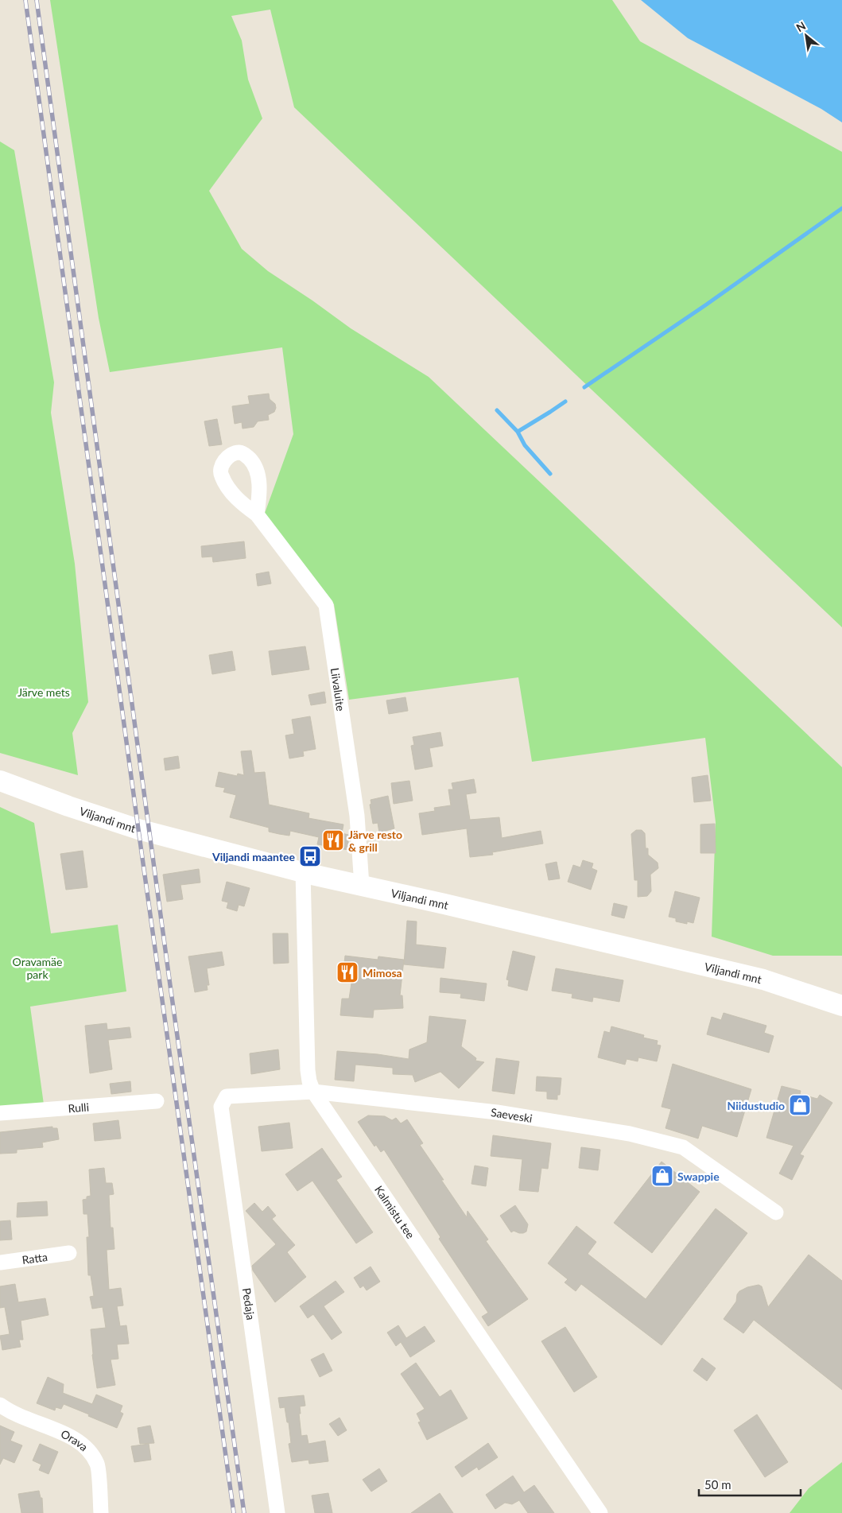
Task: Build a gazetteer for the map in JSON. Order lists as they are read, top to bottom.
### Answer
{
  "streets": {
    "main road": ["Viljandi mnt"],
    "street": [
      "Liivaluite",
      "Rulli",
      "Saeveski",
      "Kalmistu tee",
      "Ratta",
      "Pedaja",
      "Orava"
    ]
  },
  "crossings": [
    ["Liivaluite", "Viljandi mnt"],
    ["Viljandi mnt", "Kalmistu tee"],
    ["Saeveski", "Kalmistu tee"],
    ["Saeveski", "Pedaja"]
  ],
  "parks": ["Järve mets", "Oravamäe park"],
  "places": {
    "restaurant": ["Järve resto & grill", "Mimosa"],
    "bus stop": ["Viljandi maantee"],
    "shop": ["Niidustudio", "Swappie"]
  },
  "scale_bar": "50 m",
  "north": "top left"
}
